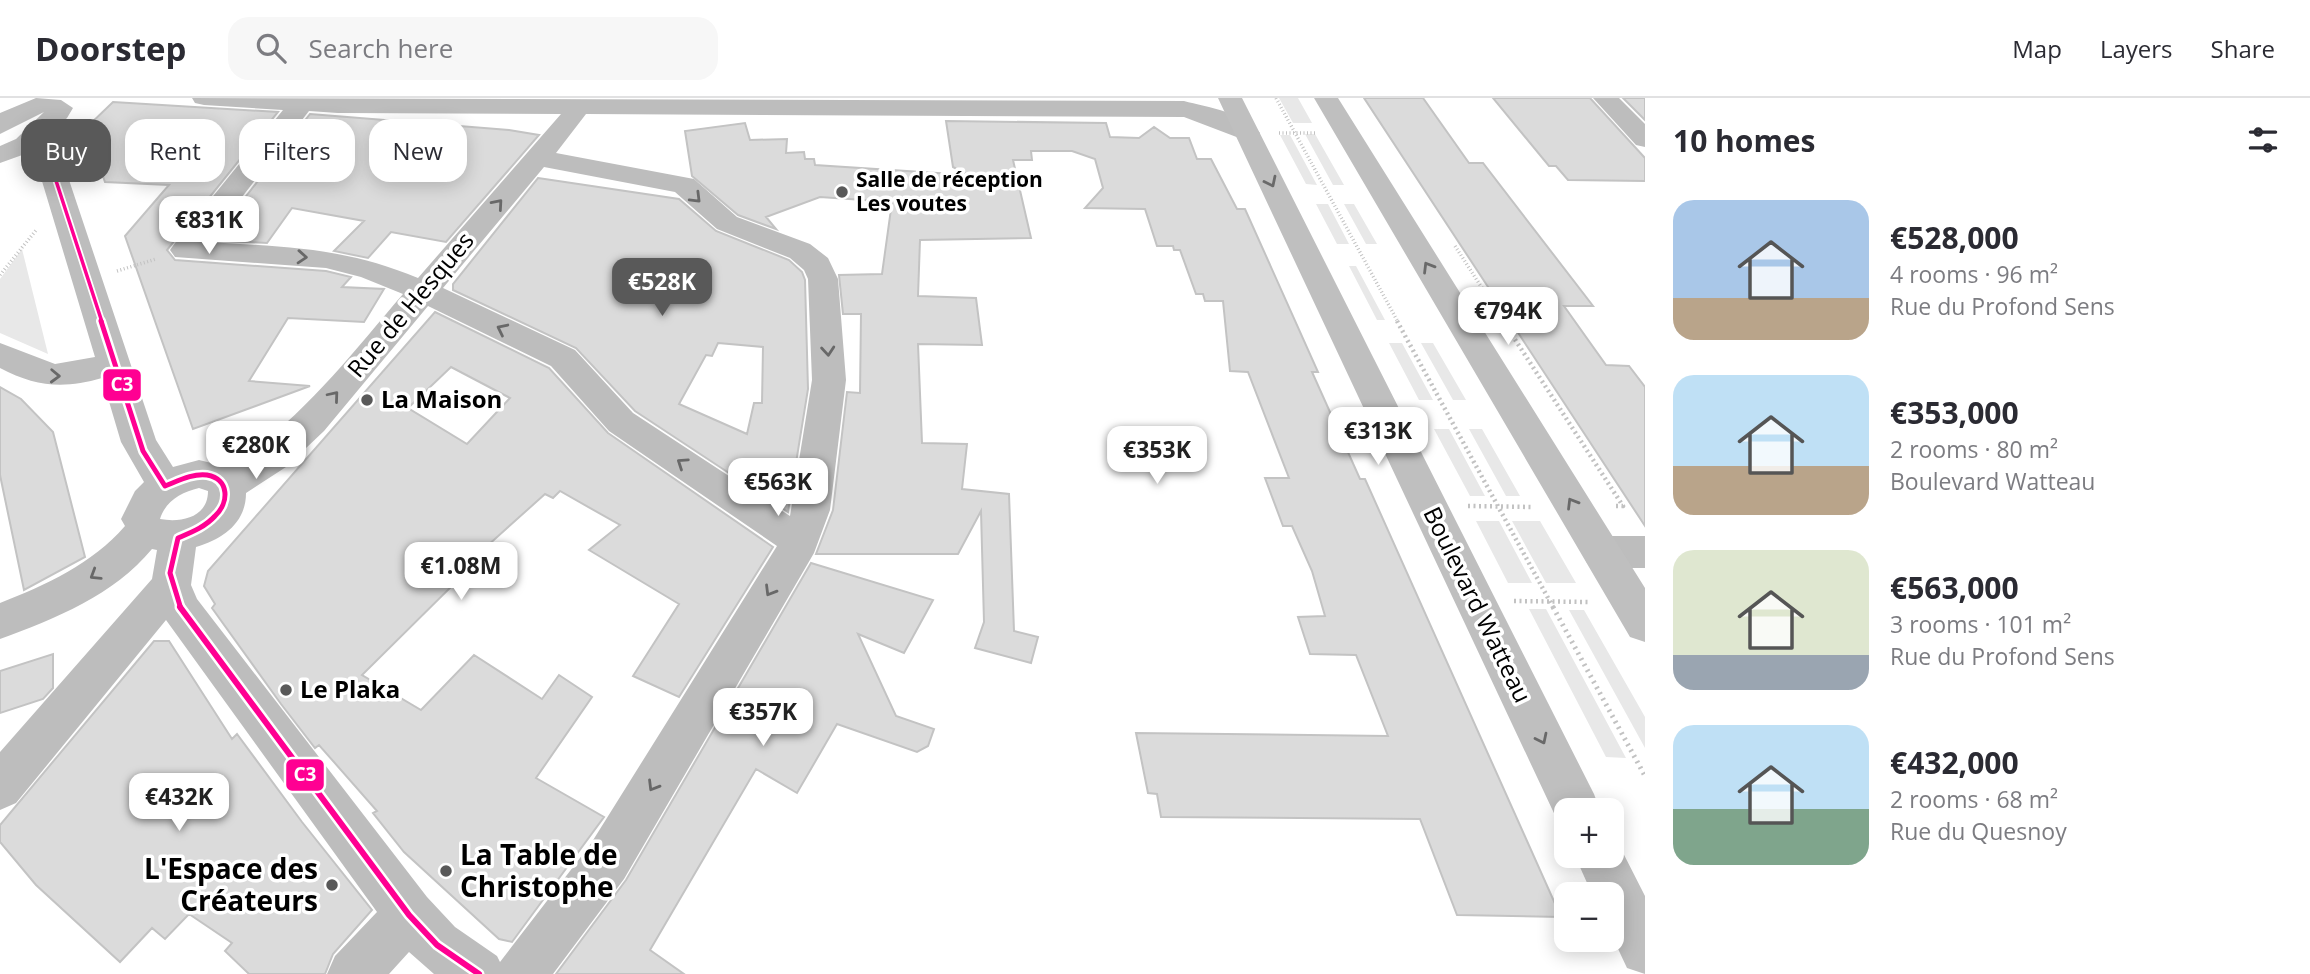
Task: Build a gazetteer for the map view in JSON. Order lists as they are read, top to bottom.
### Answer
{
  "streets": {
    "main road": ["Boulevard Watteau"],
    "street": ["Rue de Hesques"]
  },
  "places": [
    "Salle de réception Les voutes",
    "La Maison",
    "Le Plaka",
    "La Table de Christophe",
    "L'Espace des Créateurs"
  ],
  "lines": ["transit line C3"],
  "page": {
    "header": "Doorstep",
    "search": "Search here",
    "nav": ["Map", "Layers", "Share"],
    "heading": "10 homes",
    "chip": [
      "Buy",
      "Rent",
      "Filters",
      "New"
    ],
    "list": [
      {
        "name": "€528,000",
        "note": "4 rooms · 96 m² · Rue du Profond Sens"
      },
      {
        "name": "€353,000",
        "note": "2 rooms · 80 m² · Boulevard Watteau"
      },
      {
        "name": "€563,000",
        "note": "3 rooms · 101 m² · Rue du Profond Sens"
      },
      {
        "name": "€432,000",
        "note": "2 rooms · 68 m² · Rue du Quesnoy"
      }
    ],
    "price": [
      "€831K",
      "€528K",
      "€794K",
      "€313K",
      "€280K",
      "€353K",
      "€563K",
      "€1.08M",
      "€357K",
      "€432K"
    ],
    "map_buttons": ["+", "−"]
  }
}
